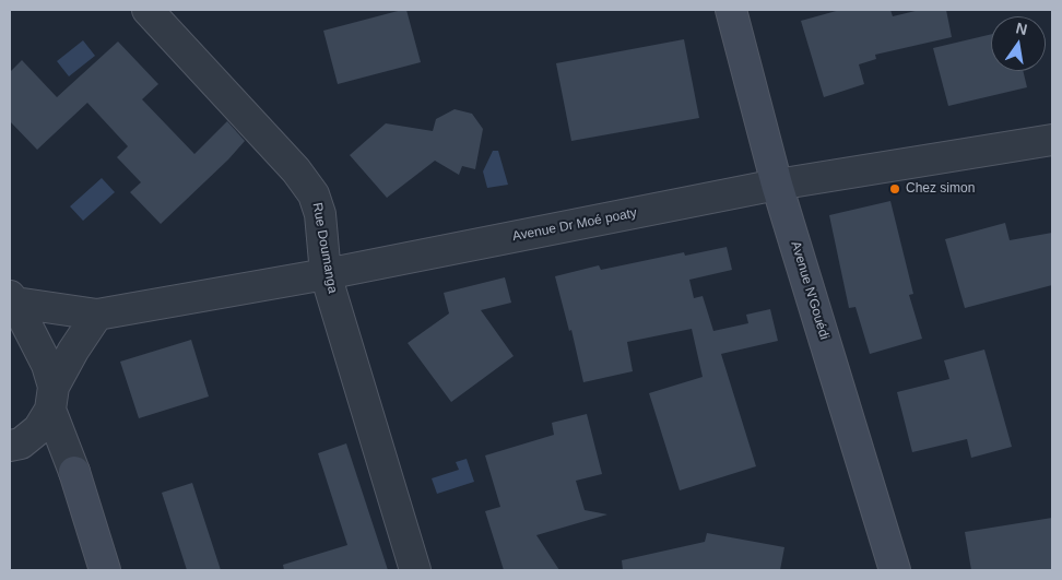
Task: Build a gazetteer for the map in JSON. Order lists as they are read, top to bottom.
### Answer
{
  "streets": {
    "street": ["Avenue Dr Moé poaty", "Rue Doumanga", "Avenue N'Gouédi"]
  },
  "crossings": [
    ["Avenue Dr Moé poaty", "Rue Doumanga"],
    ["Avenue Dr Moé poaty", "Avenue N'Gouédi"]
  ],
  "places": ["Chez simon"],
  "north": "top"
}
